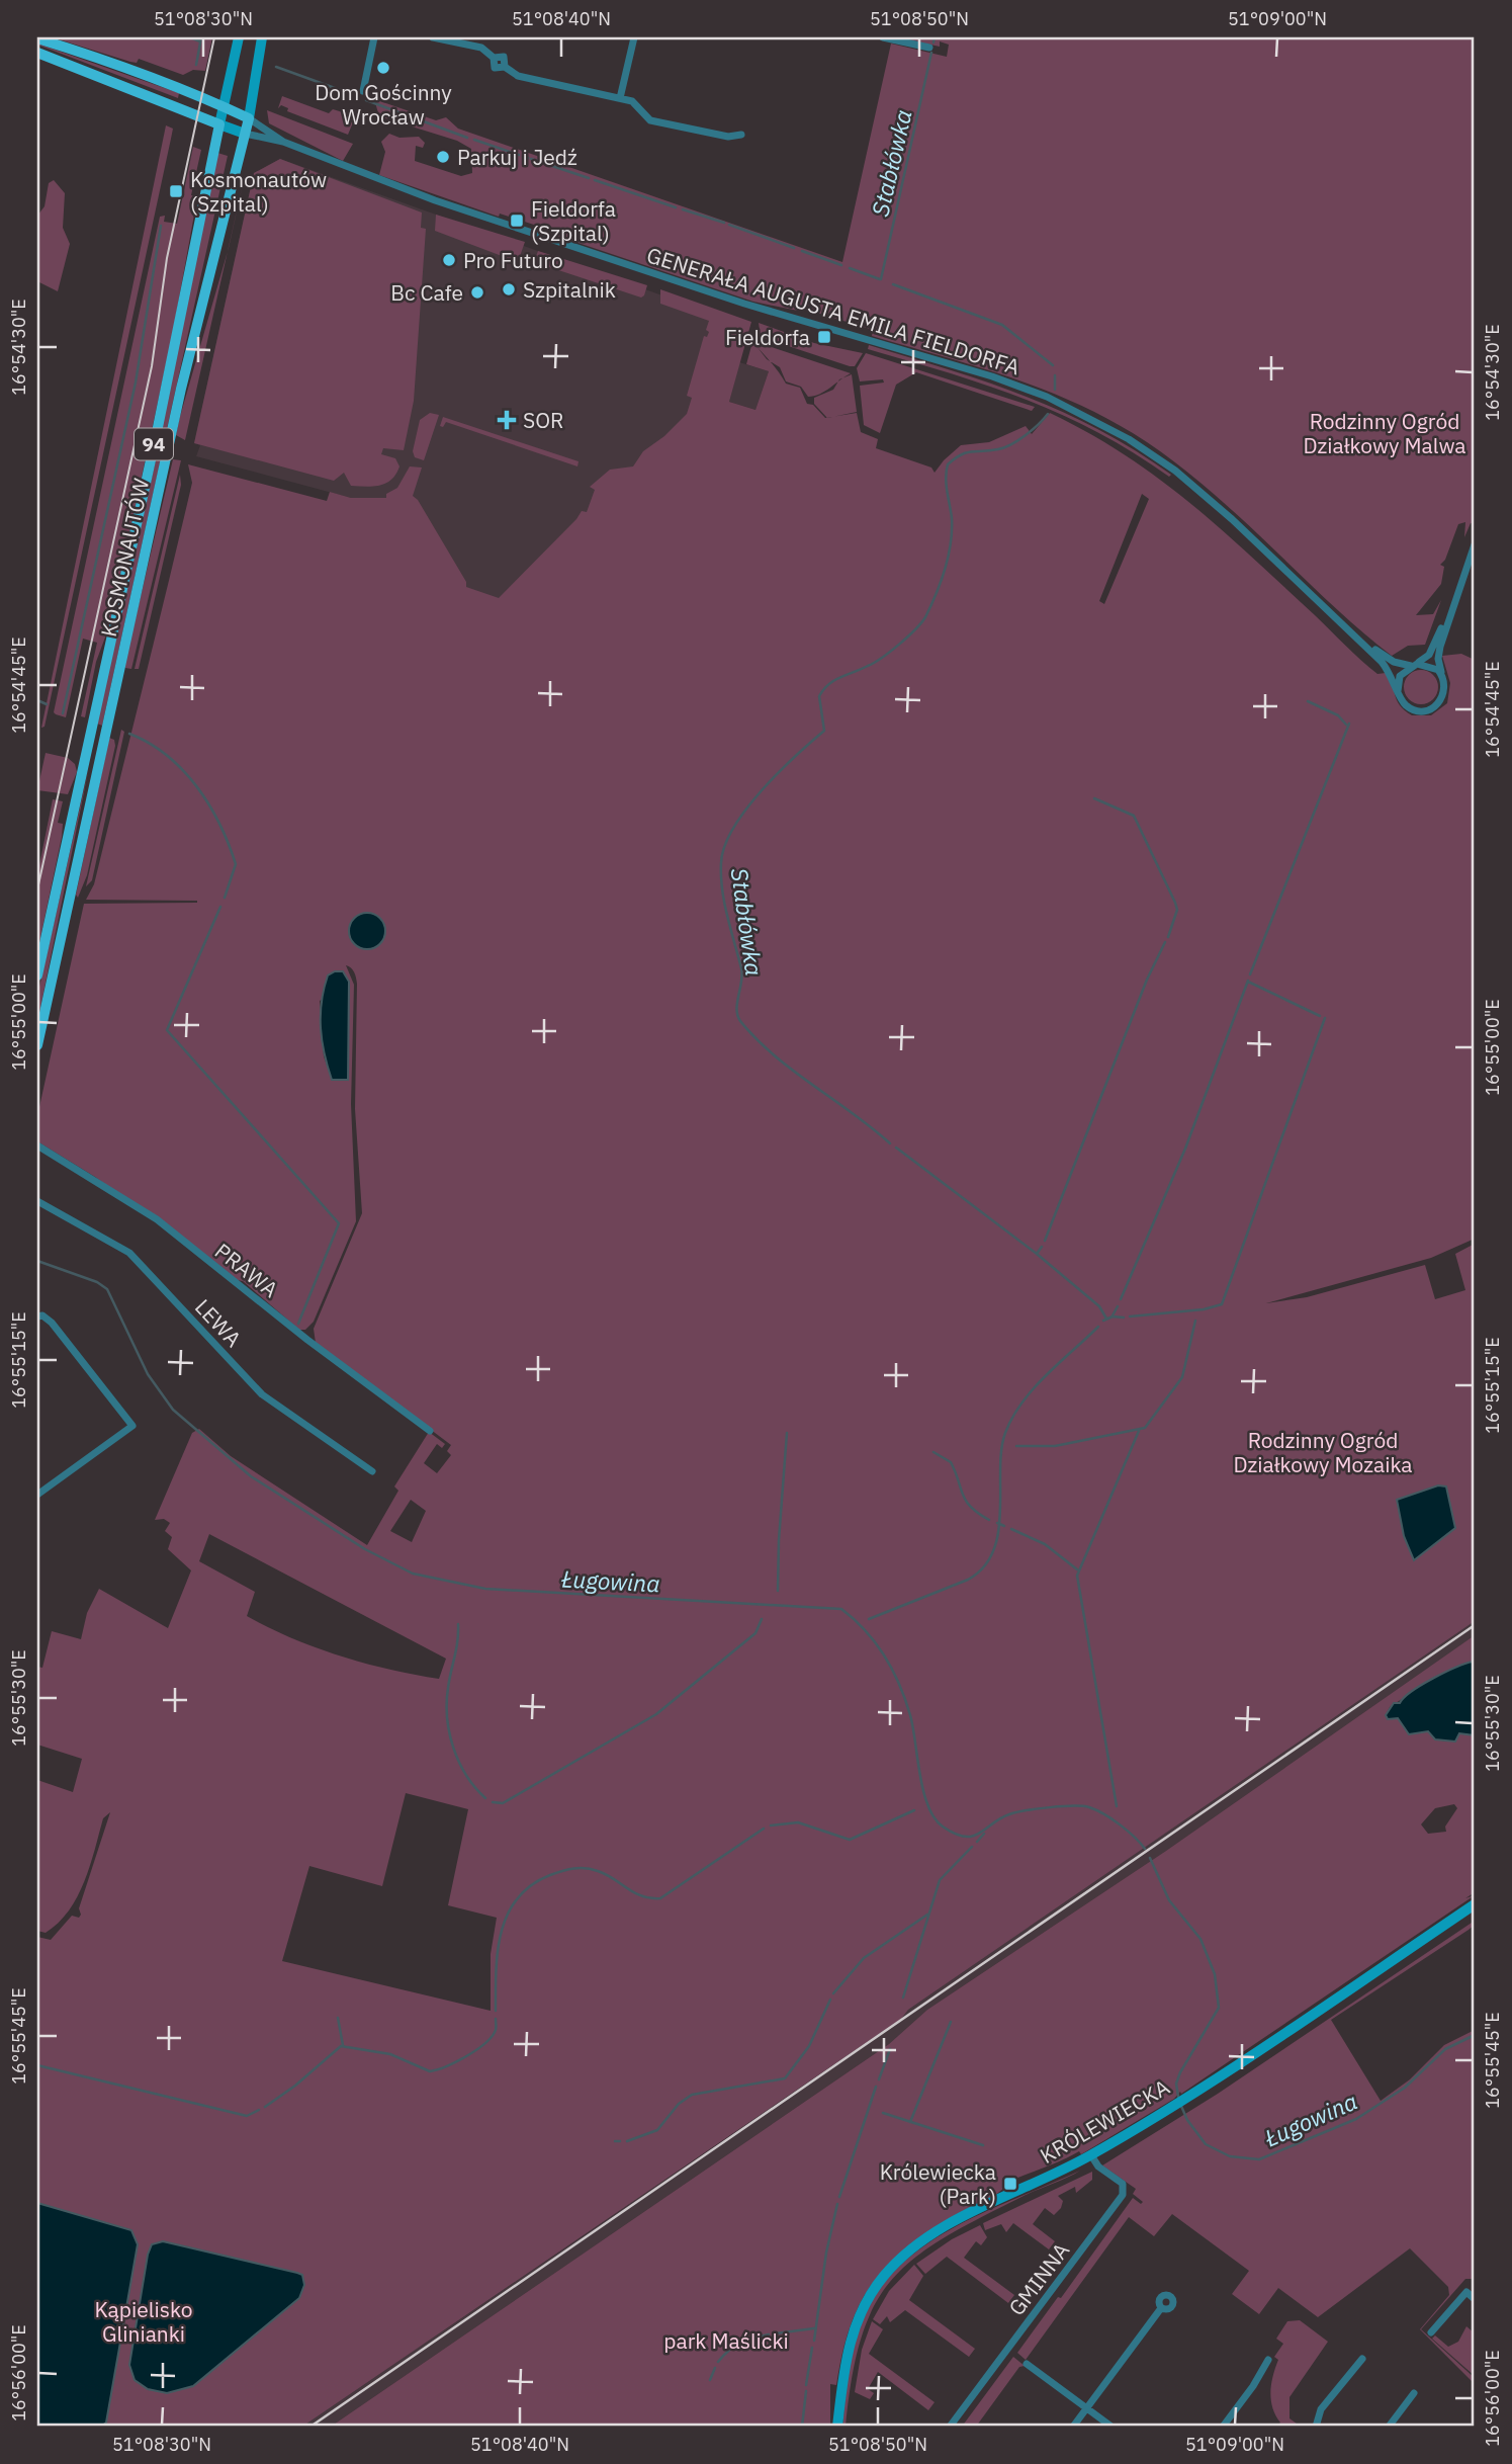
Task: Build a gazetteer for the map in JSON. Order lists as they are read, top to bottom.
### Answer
{
  "streets": {
    "main road": ["94", "KOSMONAUTÓW"],
    "street": [
      "GENERAŁA AUGUSTA EMILA FIELDORFA",
      "PRAWA",
      "LEWA",
      "KRÓLEWIECKA",
      "GMINNA"
    ]
  },
  "crossings": [
    ["GENERAŁA AUGUSTA EMILA FIELDORFA", "KOSMONAUTÓW"],
    ["KRÓLEWIECKA", "GMINNA"]
  ],
  "water": ["Stabłówka", "Ługowina"],
  "parks": [
    "Rodzinny Ogród Działkowy Malwa",
    "Rodzinny Ogród Działkowy Mozaika",
    "Kąpielisko Glinianki",
    "park Maślicki"
  ],
  "places": {
    "other": [
      "Dom Gościnny Wrocław",
      "Parkuj i Jedź",
      "Pro Futuro",
      "Szpitalnik",
      "Bc Cafe"
    ],
    "transit": [
      "Kosmonautów (Szpital)",
      "Fieldorfa (Szpital)",
      "Fieldorfa",
      "Królewiecka (Park)"
    ],
    "health": ["SOR"]
  },
  "coordinates": [
    "51°08'30\"N",
    "51°08'40\"N",
    "51°08'50\"N",
    "51°09'00\"N",
    "16°54'30\"E",
    "16°54'45\"E",
    "16°55'00\"E",
    "16°55'15\"E",
    "16°55'30\"E",
    "16°55'45\"E",
    "16°56'00\"E"
  ]
}
